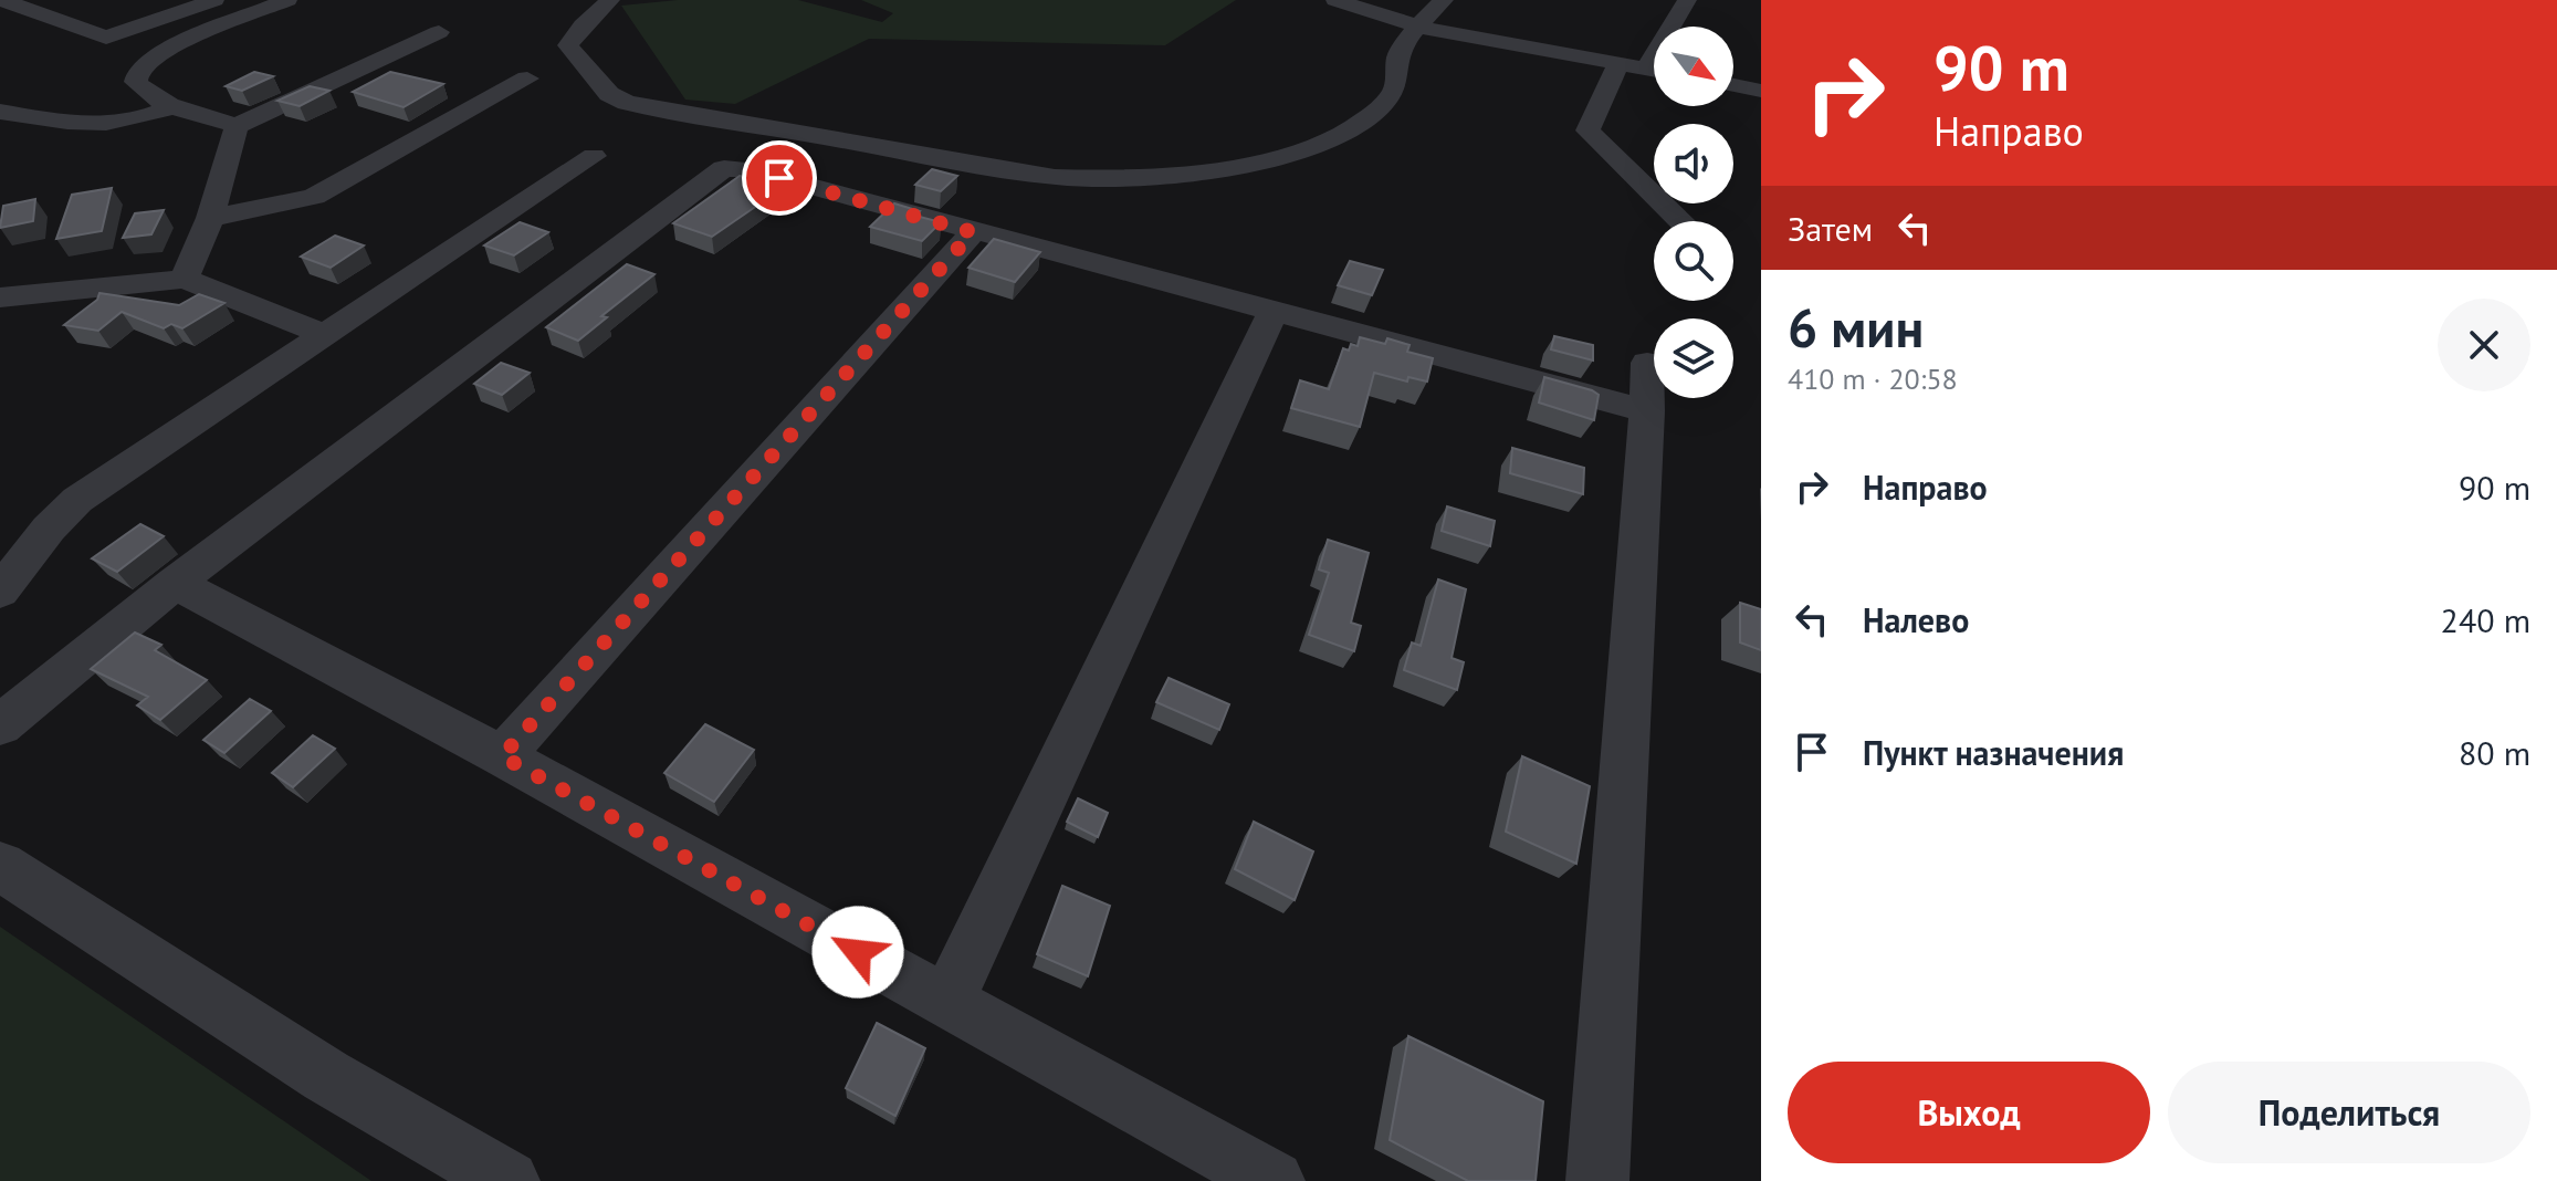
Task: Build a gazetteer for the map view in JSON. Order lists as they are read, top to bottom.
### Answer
{
  "north": "bottom right",
  "page": {
    "turn": ["90 m", "Направо"],
    "then": "Затем",
    "heading": ["6 мин", "410 m · 20:58"],
    "list": [
      {
        "name": "Направо",
        "value": "90 m"
      },
      {
        "name": "Налево",
        "value": "240 m"
      },
      {
        "name": "Пункт назначения",
        "value": "80 m"
      }
    ],
    "buttons": ["Выход", "Поделиться"]
  }
}
